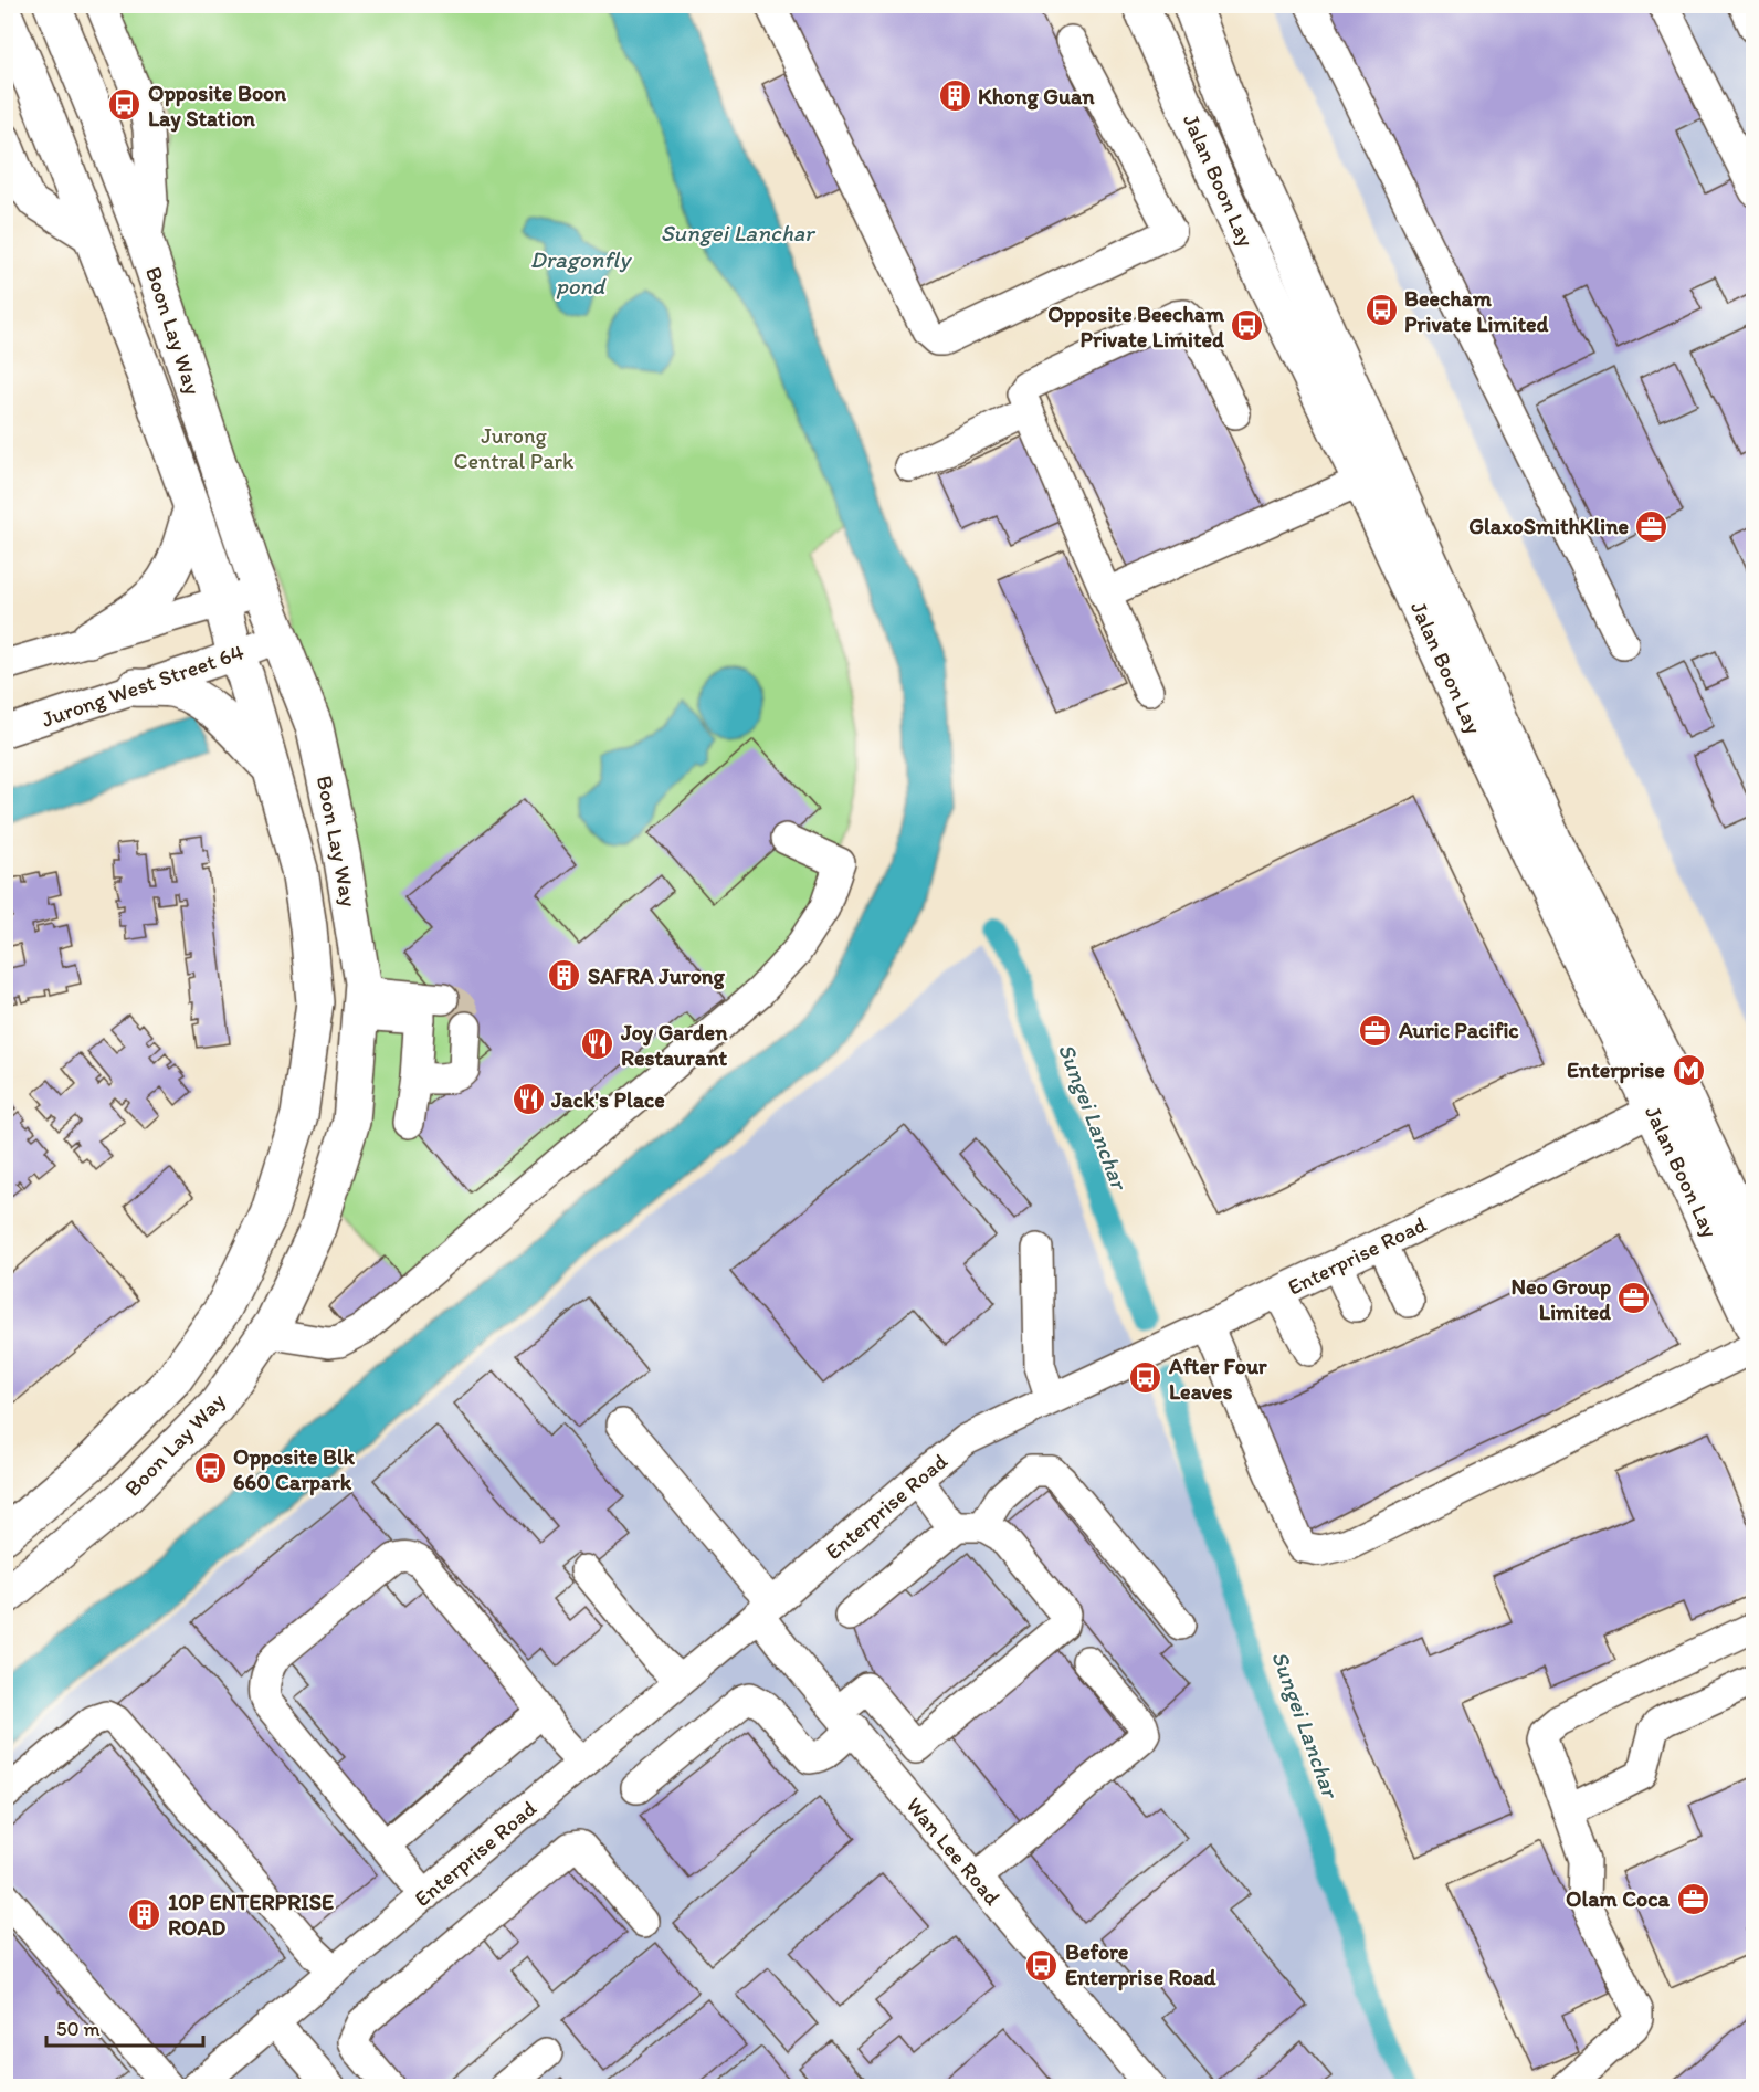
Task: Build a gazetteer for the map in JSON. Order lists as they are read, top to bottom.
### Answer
{
  "streets": {
    "main road": ["Jalan Boon Lay", "Boon Lay Way"],
    "street": ["Jurong West Street 64", "Enterprise Road", "Wan Lee Road"]
  },
  "crossings": [
    ["Jalan Boon Lay", "Enterprise Road"],
    ["Boon Lay Way", "Jurong West Street 64"],
    ["Enterprise Road", "Wan Lee Road"]
  ],
  "water": ["Sungei Lanchar", "Dragonfly pond"],
  "parks": ["Jurong Central Park"],
  "places": {
    "building": ["Khong Guan", "SAFRA Jurong", "10P ENTERPRISE ROAD"],
    "bus stop": [
      "Opposite Boon Lay Station",
      "Beecham Private Limited",
      "Opposite Beecham Private Limited",
      "After Four Leaves",
      "Opposite Blk 660 Carpark",
      "Before Enterprise Road"
    ],
    "office": [
      "GlaxoSmithKline",
      "Auric Pacific",
      "Neo Group Limited",
      "Olam Coca"
    ],
    "restaurant": ["Joy Garden Restaurant", "Jack's Place"],
    "metro station": ["Enterprise"]
  },
  "scale_bar": "50 m"
}
